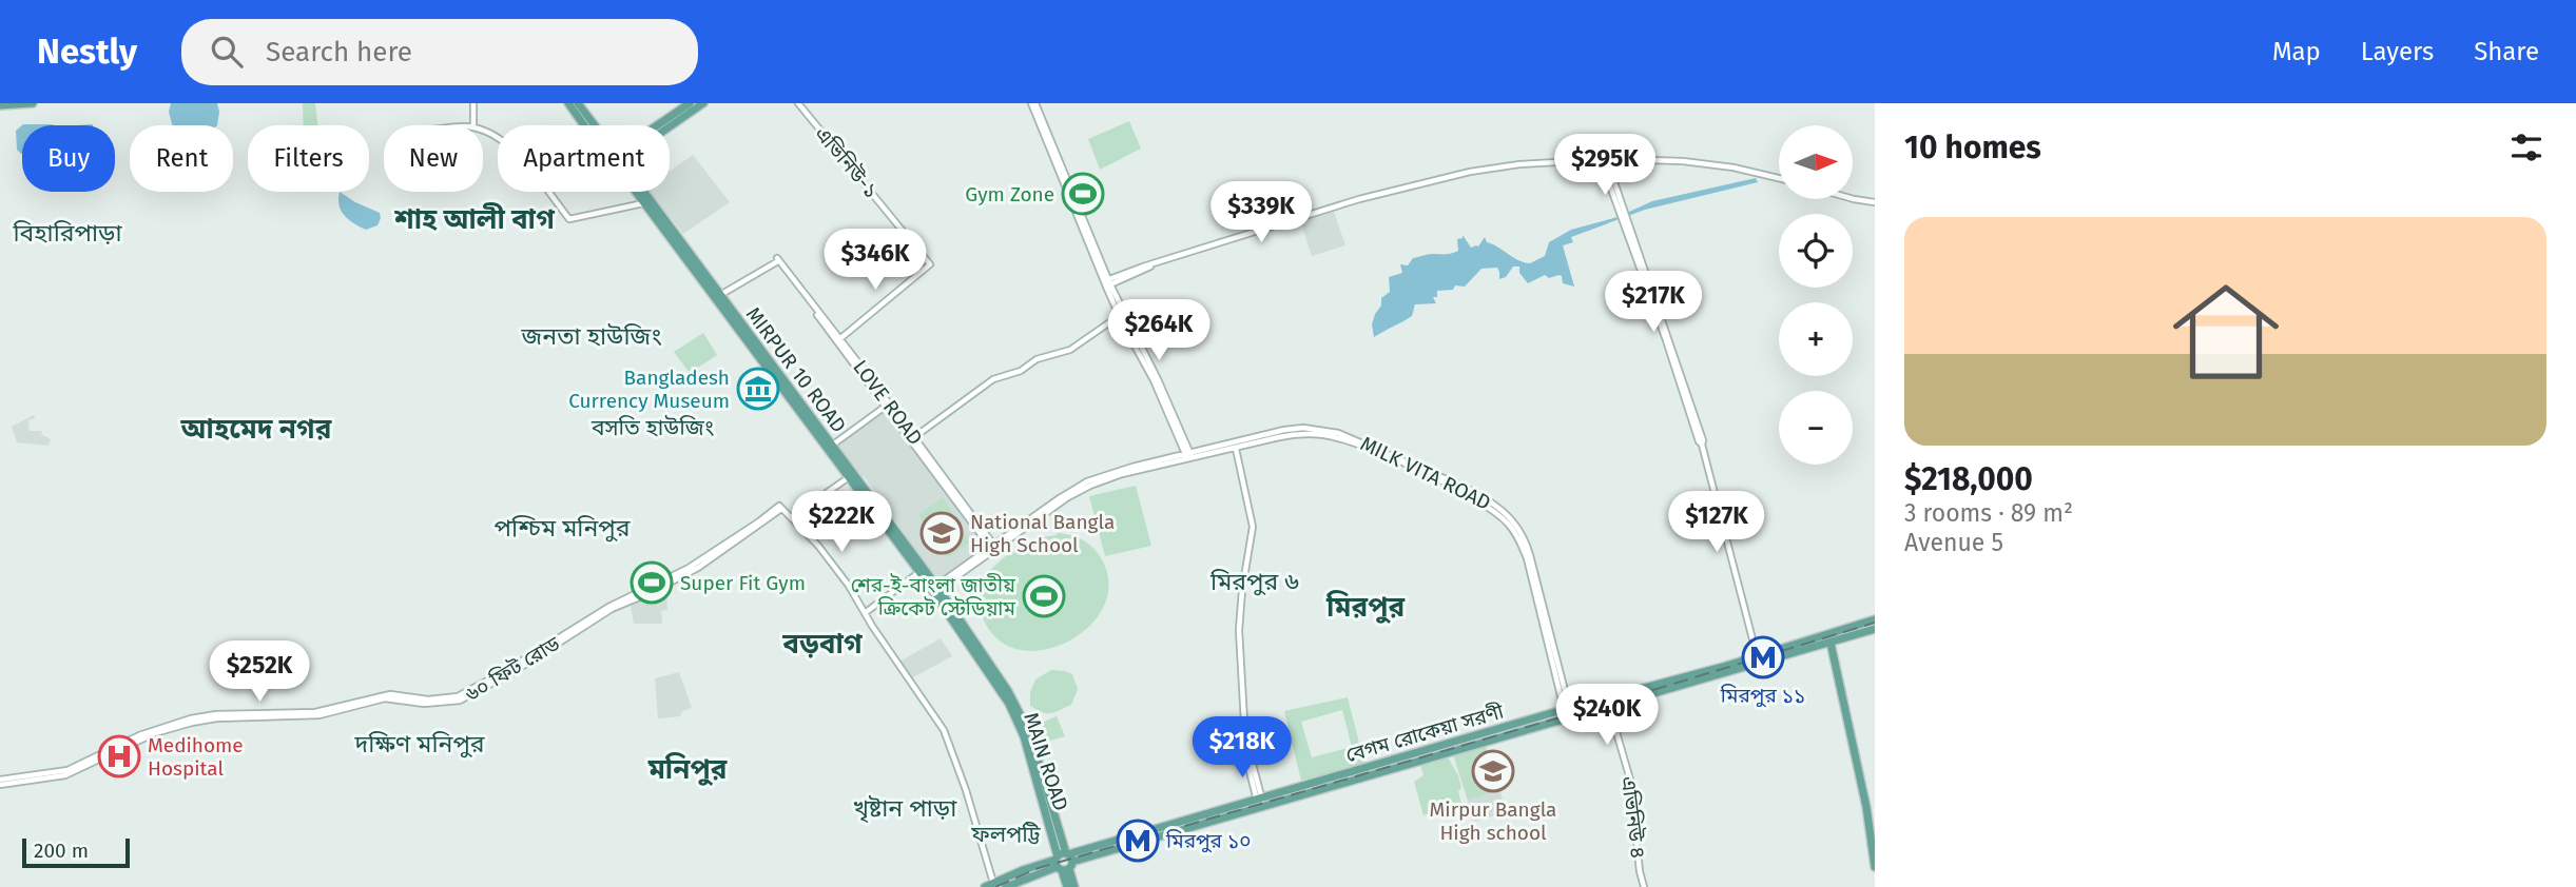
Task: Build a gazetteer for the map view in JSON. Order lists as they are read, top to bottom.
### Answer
{
  "streets": {
    "main road": ["MIRPUR 10 ROAD", "বেগম রোকেয়া সরণী", "MAIN ROAD"],
    "street": [
      "এভিনিউ-১",
      "LOVE ROAD",
      "MILK VITA ROAD",
      "৬০ ফিট রোড",
      "এভিনিউ ৪"
    ]
  },
  "crossings": [
    ["এভিনিউ-১", "LOVE ROAD"],
    ["MIRPUR 10 ROAD", "LOVE ROAD"],
    ["MIRPUR 10 ROAD", "MILK VITA ROAD"],
    ["MIRPUR 10 ROAD", "MAIN ROAD"],
    ["LOVE ROAD", "MILK VITA ROAD"],
    ["MILK VITA ROAD", "বেগম রোকেয়া সরণী"],
    ["MILK VITA ROAD", "MAIN ROAD"],
    ["বেগম রোকেয়া সরণী", "MAIN ROAD"],
    ["বেগম রোকেয়া সরণী", "এভিনিউ ৪"]
  ],
  "districts": [
    "শাহ আলী বাগ",
    "বিহারিপাড়া",
    "জনতা হাউজিং",
    "বসতি হাউজিং",
    "আহমেদ নগর",
    "পশ্চিম মনিপুর",
    "মিরপুর ৬",
    "মিরপুর",
    "বড়বাগ",
    "দক্ষিণ মনিপুর",
    "মনিপুর",
    "খৃষ্টান পাড়া",
    "ফলপট্টি"
  ],
  "places": {
    "sports": ["Gym Zone", "Super Fit Gym", "শের-ই-বাংলা জাতীয় ক্রিকেট স্টেডিয়াম"],
    "museum": ["Bangladesh Currency Museum"],
    "school or university": ["National Bangla High School", "Mirpur Bangla High school"],
    "metro station": ["মিরপুর ১১", "মিরপুর ১০"],
    "hospital": ["Medihome Hospital"]
  },
  "scale_bar": "200 m",
  "north": "right",
  "page": {
    "header": "Nestly",
    "search": "Search here",
    "nav": ["Map", "Layers", "Share"],
    "heading": "10 homes",
    "map_buttons": ["+", "−"],
    "chip": [
      "Buy",
      "Rent",
      "Filters",
      "New",
      "Apartment"
    ],
    "price": [
      "$295K",
      "$339K",
      "$346K",
      "$217K",
      "$264K",
      "$222K",
      "$127K",
      "$252K",
      "$240K",
      "$218K"
    ],
    "list": [
      {
        "name": "$218,000",
        "note": "3 rooms · 89 m² · Avenue 5"
      }
    ],
    "scale": "200 m"
  }
}
